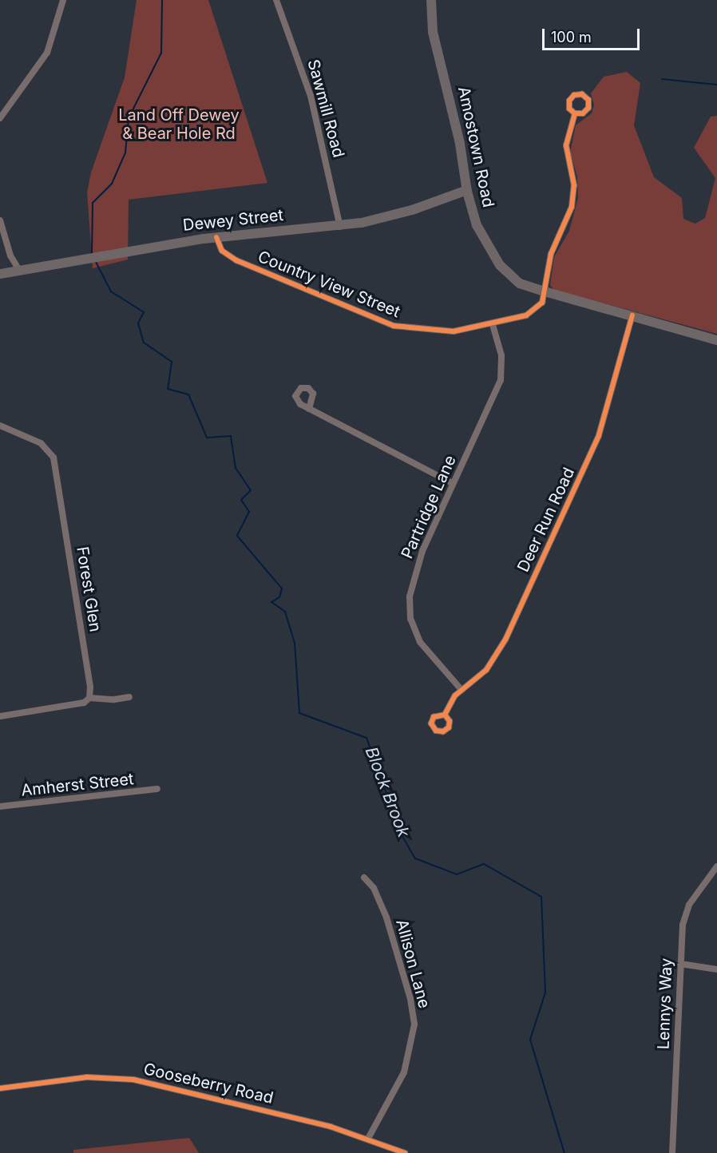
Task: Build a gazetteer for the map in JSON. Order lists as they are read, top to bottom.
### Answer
{
  "streets": {
    "main road": ["Amostown Road", "Dewey Street"],
    "street": [
      "Sawmill Road",
      "Country View Street",
      "Partridge Lane",
      "Deer Run Road",
      "Forest Glen",
      "Amherst Street",
      "Allison Lane",
      "Lennys Way",
      "Gooseberry Road"
    ]
  },
  "crossings": [
    ["Sawmill Road", "Dewey Street"],
    ["Amostown Road", "Dewey Street"],
    ["Amostown Road", "Country View Street"],
    ["Amostown Road", "Deer Run Road"],
    ["Dewey Street", "Country View Street"],
    ["Country View Street", "Partridge Lane"],
    ["Partridge Lane", "Deer Run Road"],
    ["Allison Lane", "Gooseberry Road"]
  ],
  "water": ["Block Brook"],
  "parks": ["Land Off Dewey & Bear Hole Rd"],
  "scale_bar": "100 m"
}
